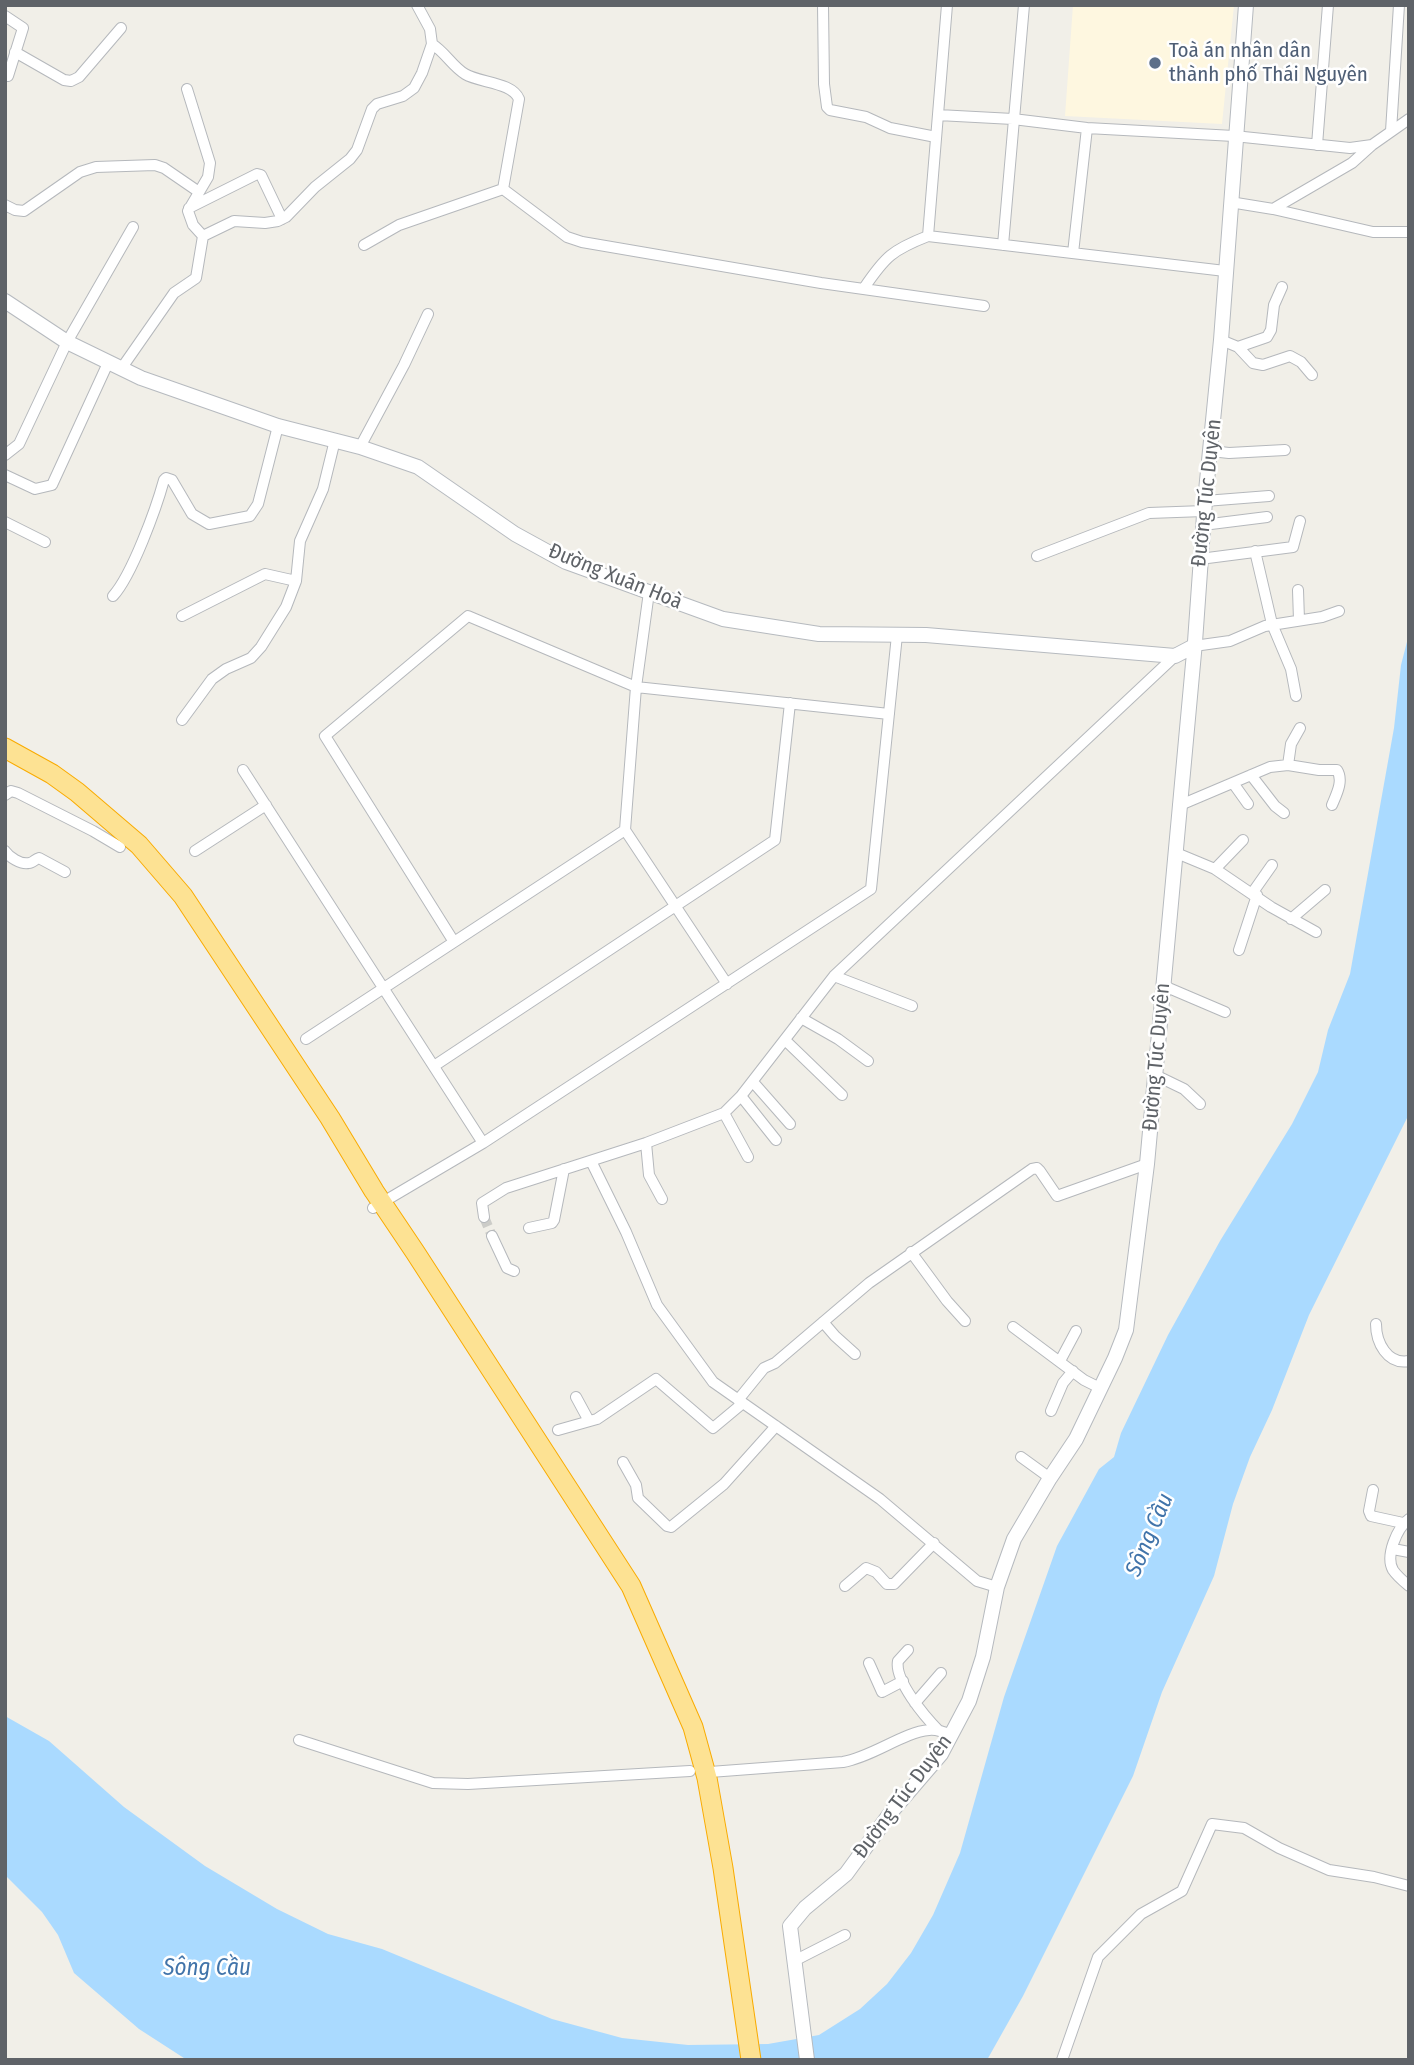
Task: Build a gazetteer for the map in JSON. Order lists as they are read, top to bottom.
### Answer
{
  "streets": {
    "street": ["Đường Túc Duyên", "Đường Xuân Hoà"]
  },
  "water": ["Sông Cầu"],
  "places": ["Toà án nhân dân thành phố Thái Nguyên"]
}
